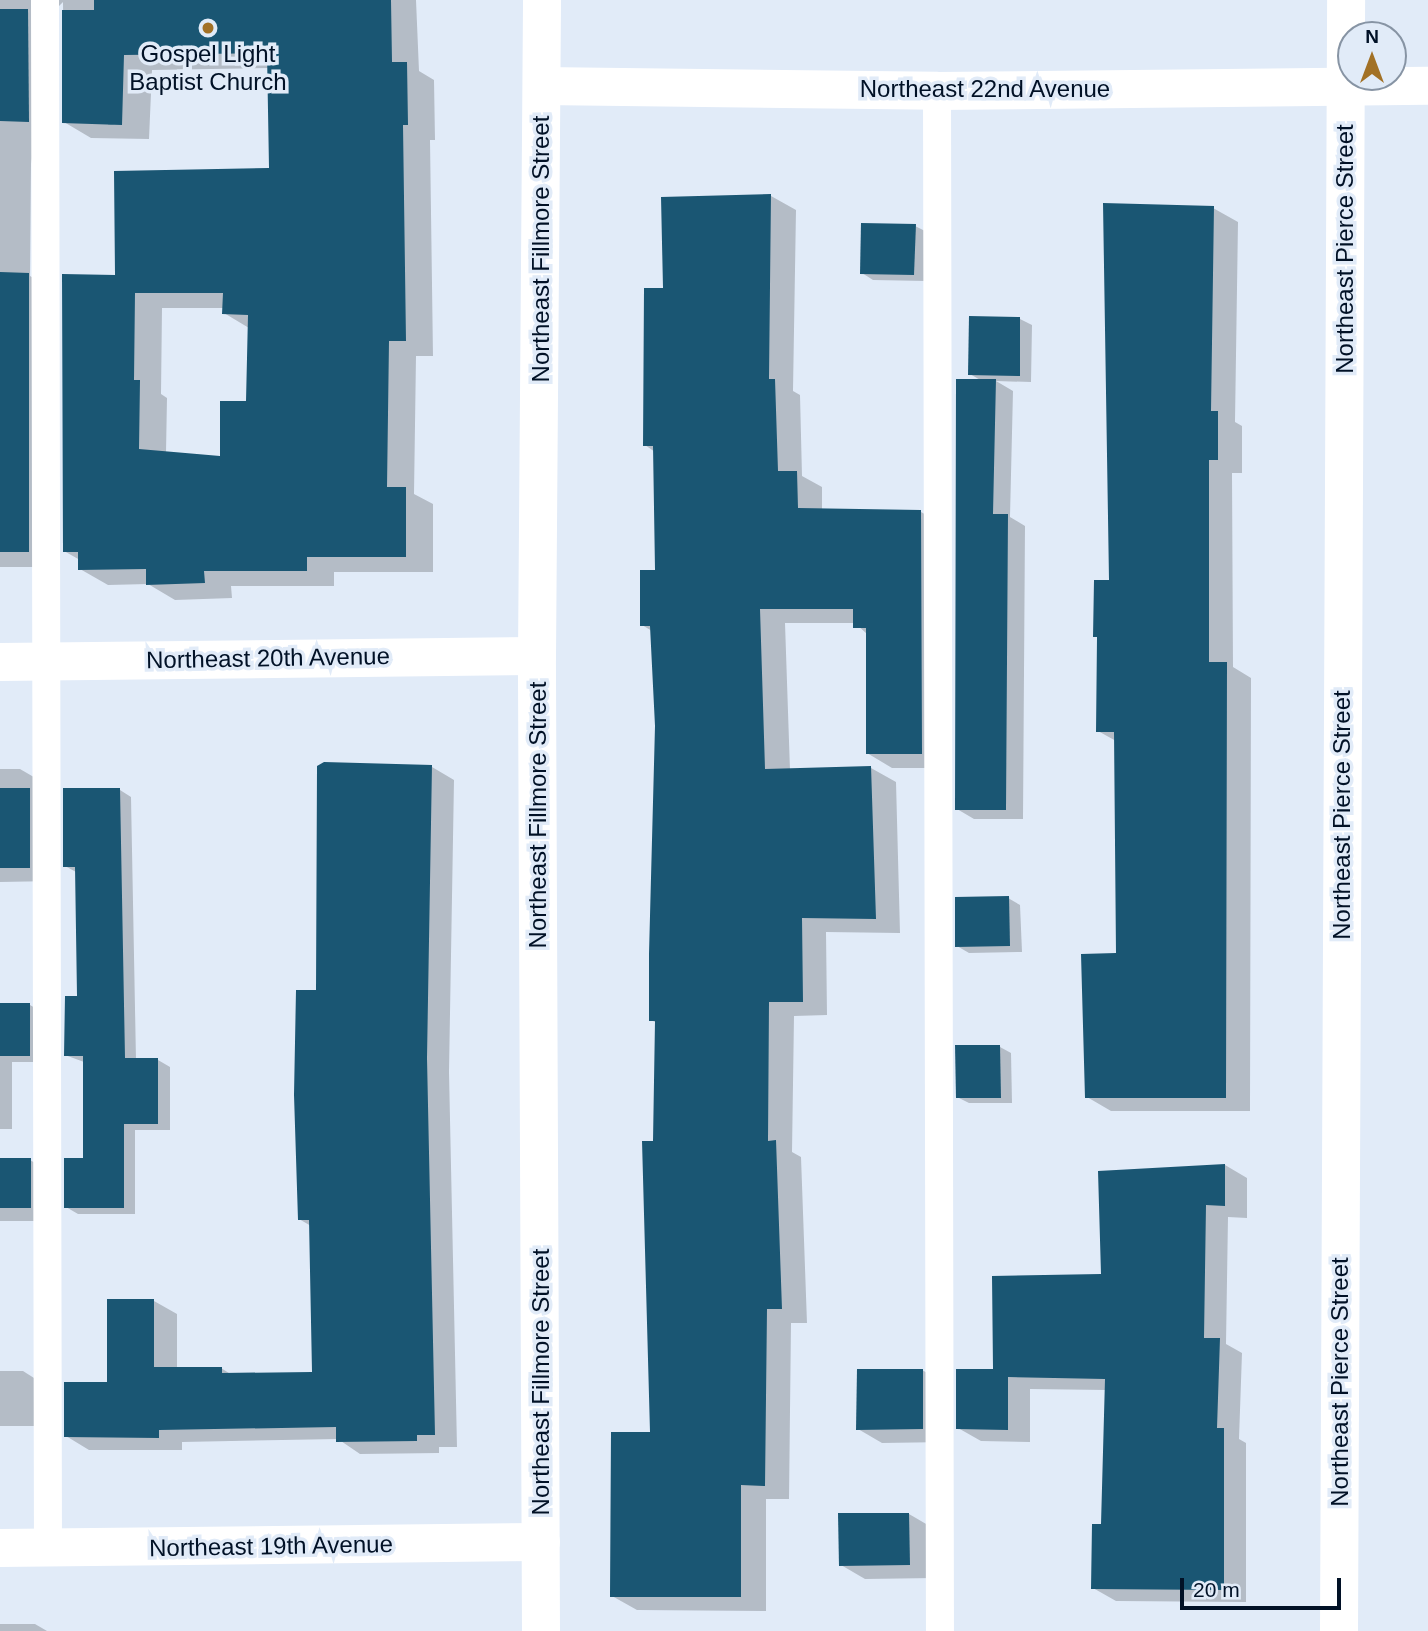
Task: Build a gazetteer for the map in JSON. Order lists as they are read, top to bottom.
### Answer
{
  "streets": {
    "street": [
      "Northeast 22nd Avenue",
      "Northeast Fillmore Street",
      "Northeast Pierce Street",
      "Northeast 20th Avenue",
      "Northeast 19th Avenue"
    ]
  },
  "crossings": [
    ["Northeast 22nd Avenue", "Northeast Fillmore Street"],
    ["Northeast Fillmore Street", "Northeast 20th Avenue"],
    ["Northeast Fillmore Street", "Northeast 19th Avenue"]
  ],
  "places": ["Gospel Light Baptist Church"],
  "scale_bar": "20 m",
  "north": "top"
}
